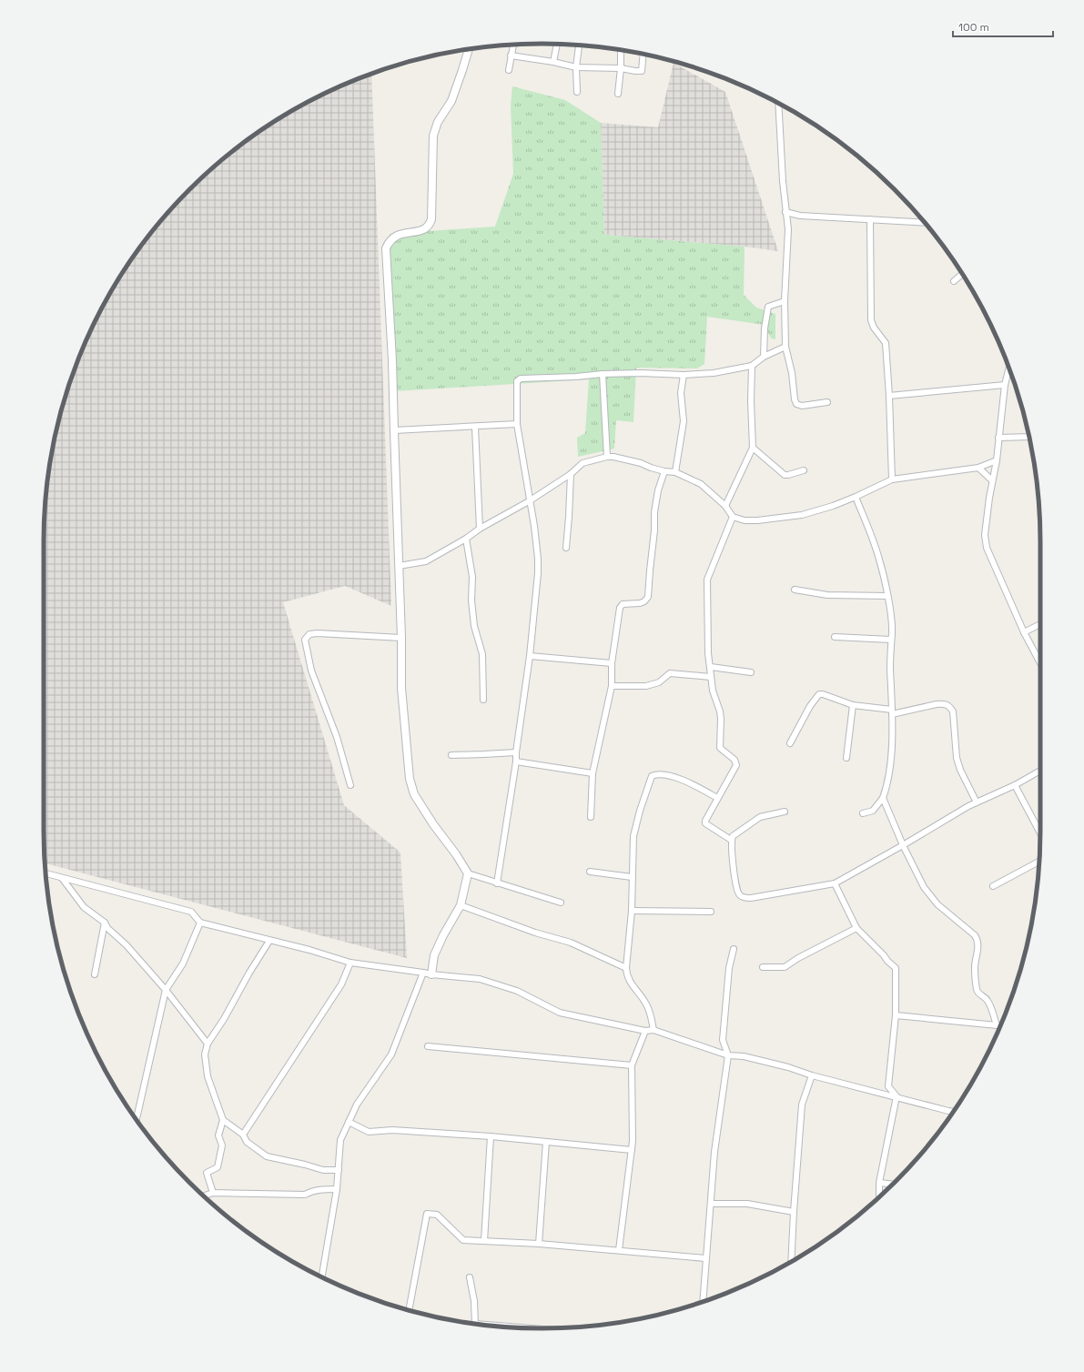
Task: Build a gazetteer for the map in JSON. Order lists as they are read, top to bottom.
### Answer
{
  "scale_bar": "100 m"
}
